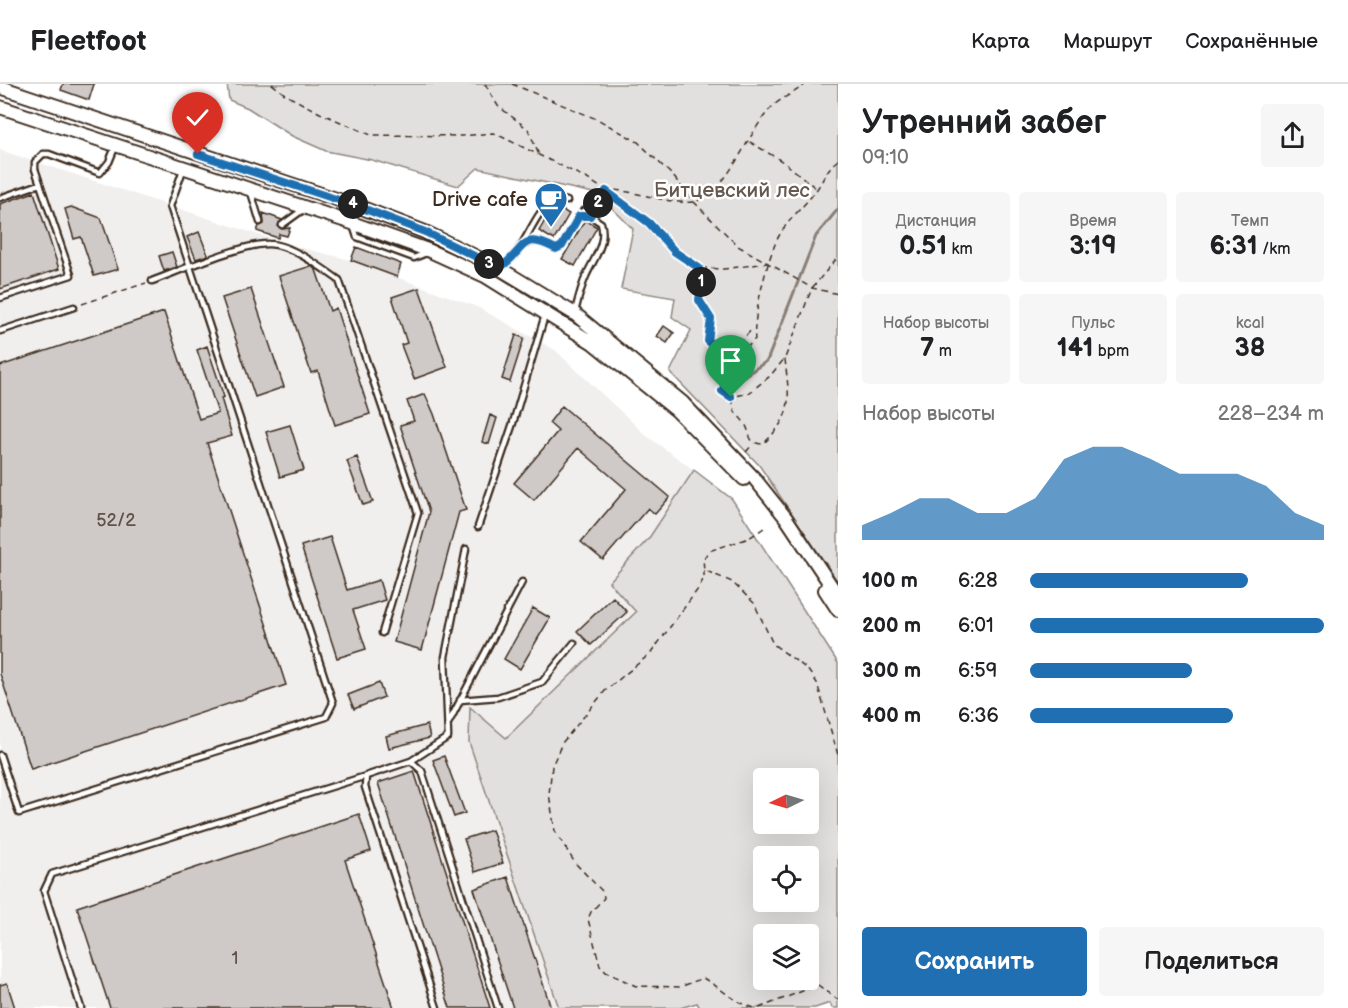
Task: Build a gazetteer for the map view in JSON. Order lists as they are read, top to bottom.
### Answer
{
  "parks": ["Битцевский лес"],
  "places": {
    "cafe": ["Drive cafe"]
  },
  "house_numbers": ["52/2", "1"],
  "north": "left",
  "page": {
    "header": "Fleetfoot",
    "nav": ["Карта", "Маршрут", "Сохранённые"],
    "heading": ["Утренний забег", "09:10"],
    "stats": [
      ["Дистанция", "0.51 km"],
      ["Время", "3:19"],
      ["Темп", "6:31 /km"],
      ["Набор высоты", "7 m"],
      ["Пульс", "141 bpm"],
      ["kcal", "38"]
    ],
    "pins": [
      "2",
      "4",
      "3",
      "1"
    ],
    "chart": ["Набор высоты", "228–234 m"],
    "list": [
      {
        "name": "100 m",
        "note": "6:28"
      },
      {
        "name": "200 m",
        "note": "6:01"
      },
      {
        "name": "300 m",
        "note": "6:59"
      },
      {
        "name": "400 m",
        "note": "6:36"
      }
    ],
    "buttons": ["Сохранить", "Поделиться"]
  }
}
